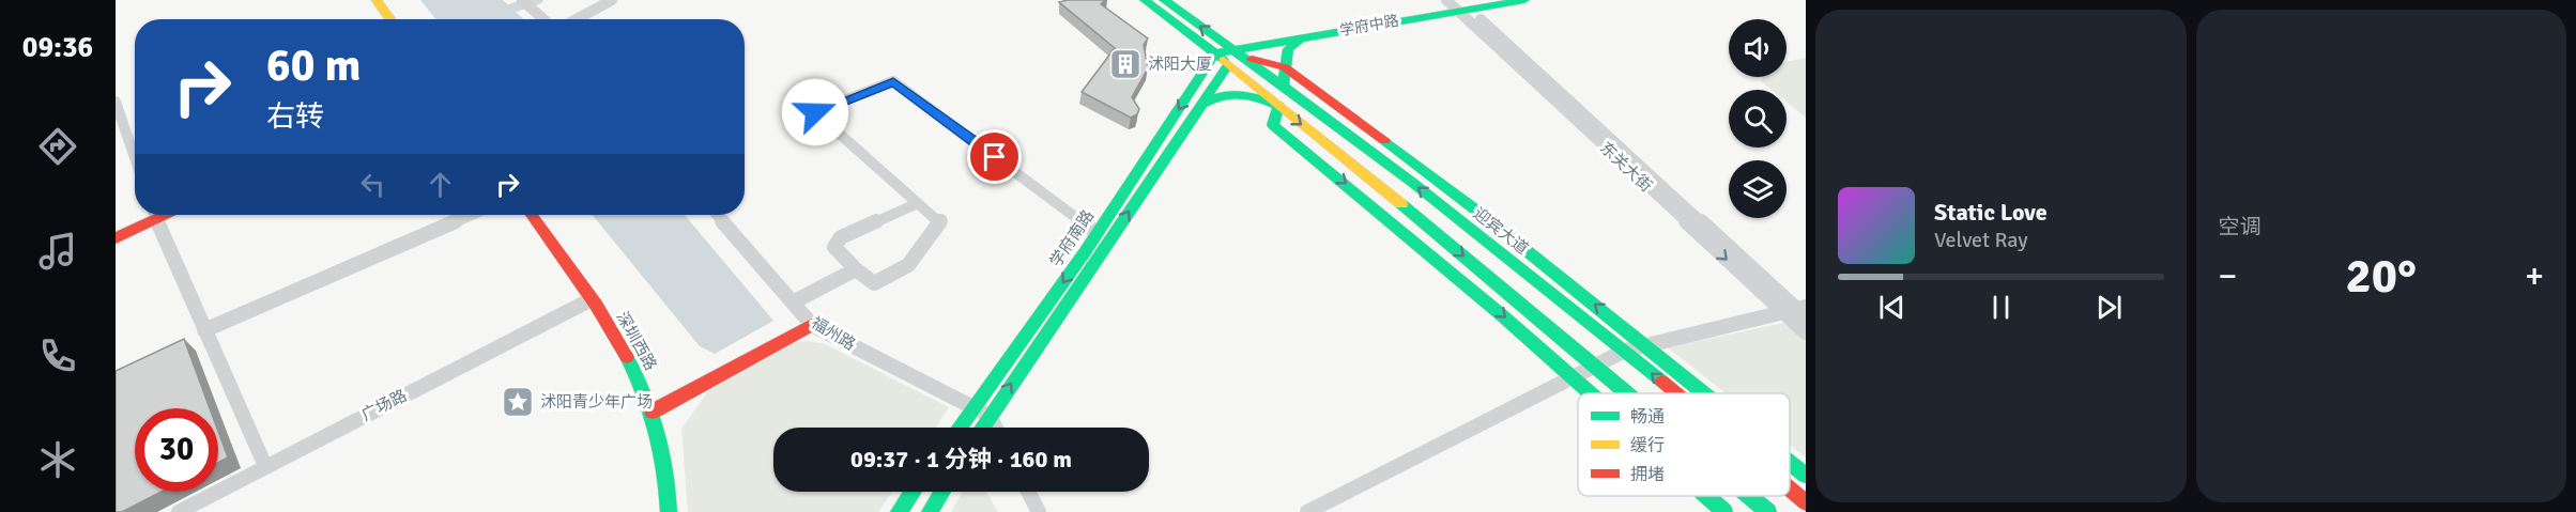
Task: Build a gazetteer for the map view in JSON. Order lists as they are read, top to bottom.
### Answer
{
  "streets": {
    "main road": [
      "学府中路",
      "迎宾大道",
      "学府南路",
      "深圳西路"
    ],
    "street": ["东关大街", "福州路", "广场路"]
  },
  "crossings": [
    ["学府中路", "东关大街"],
    ["学府中路", "迎宾大道"],
    ["学府南路", "福州路"],
    ["深圳西路", "广场路"]
  ],
  "places": {
    "building": ["沭阳大厦"],
    "place": ["沭阳青少年广场"]
  },
  "legend": ["畅通", "缓行", "拥堵"],
  "page": {
    "tabs": "09:36",
    "tile": "空调",
    "turn": ["60 m", "右转"],
    "song": ["Static Love", "Velvet Ray"],
    "heat": ["−", "20°", "+"],
    "limit": "30",
    "trip": "09:37 · 1 分钟 · 160 m"
  }
}
